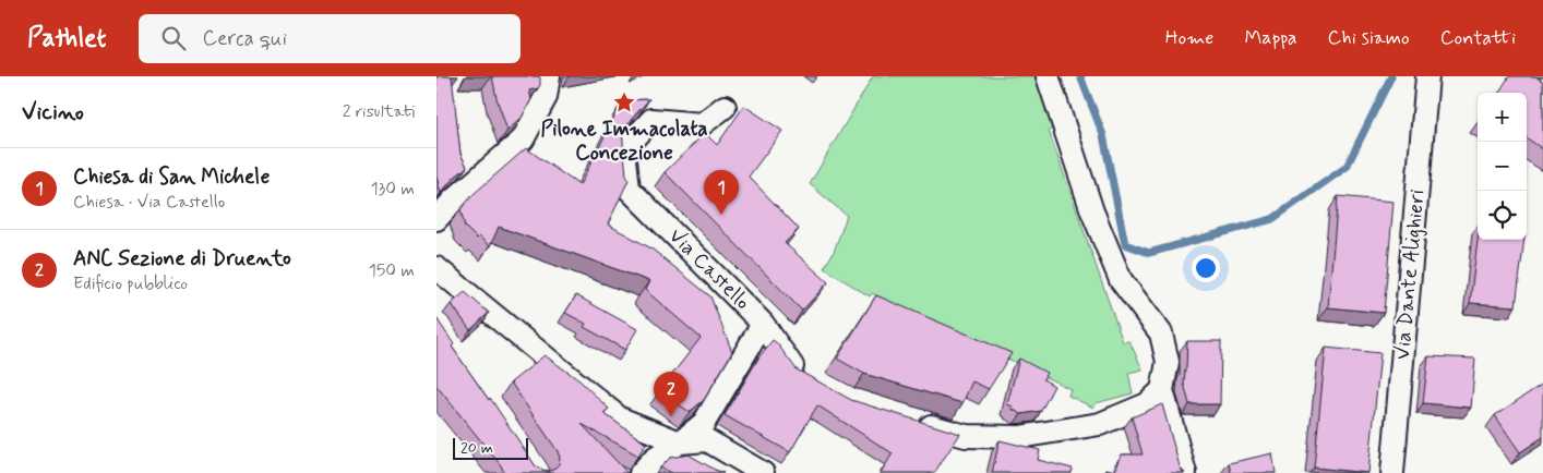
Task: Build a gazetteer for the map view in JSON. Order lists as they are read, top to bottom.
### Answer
{
  "streets": {
    "street": ["Via Castello", "Via Dante Alighieri"]
  },
  "places": {
    "place": ["Pilone Immacolata Concezione"]
  },
  "scale_bar": "20 m",
  "page": {
    "header": "Pathlet",
    "search": "Cerca qui",
    "nav": [
      "Home",
      "Mappa",
      "Chi siamo",
      "Contatti"
    ],
    "heading": ["Vicino", "2 risultati"],
    "map_buttons": ["+", "−"],
    "list": [
      {
        "mark": "1",
        "name": "Chiesa di San Michele",
        "note": "Chiesa · Via Castello",
        "value": "130 m"
      },
      {
        "mark": "2",
        "name": "ANC Sezione di Druento",
        "note": "Edificio pubblico",
        "value": "150 m"
      }
    ],
    "pins": ["1", "2"],
    "scale": "20 m"
  }
}
